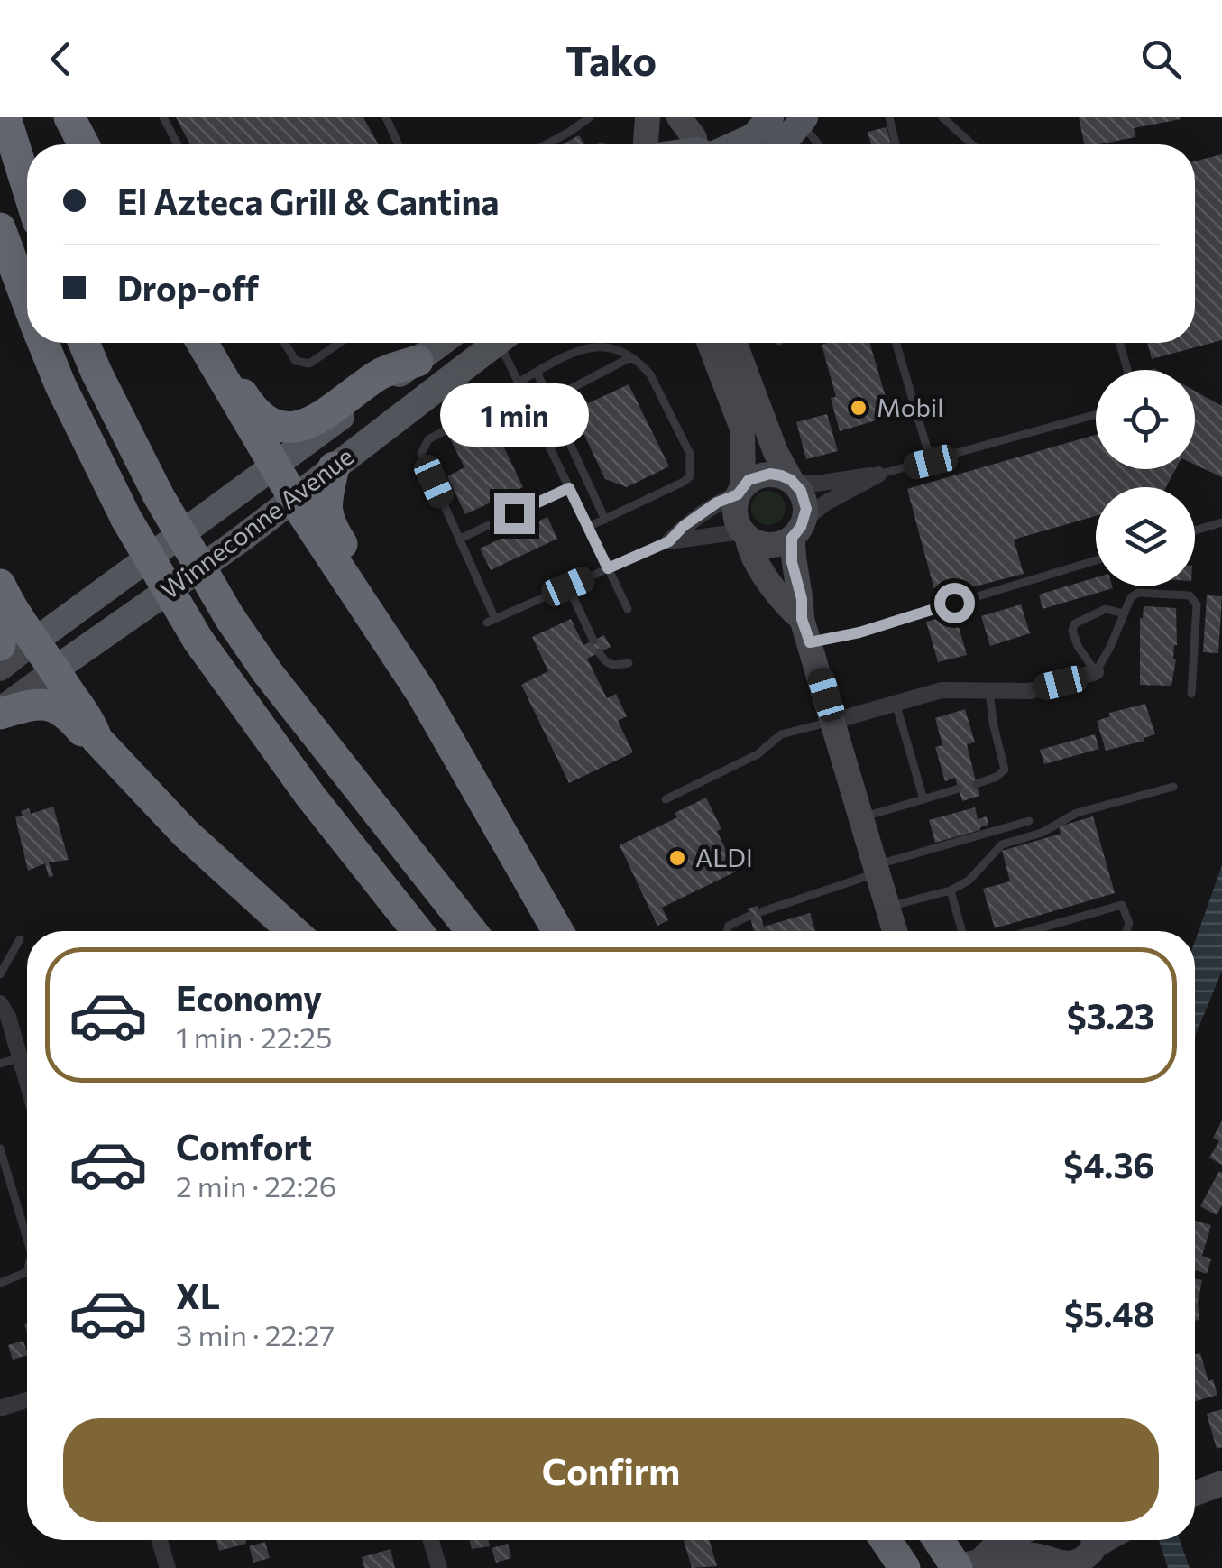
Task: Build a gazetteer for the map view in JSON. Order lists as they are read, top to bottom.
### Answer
{
  "streets": {
    "main road": ["Winneconne Avenue"]
  },
  "places": ["Mobil", "ALDI"],
  "page": {
    "header": "Tako",
    "banner": ["El Azteca Grill & Cantina", "Drop-off"],
    "bubble": "1 min",
    "list": [
      {
        "name": "Economy",
        "note": "1 min · 22:25",
        "value": "$3.23"
      },
      {
        "name": "Comfort",
        "note": "2 min · 22:26",
        "value": "$4.36"
      },
      {
        "name": "XL",
        "note": "3 min · 22:27",
        "value": "$5.48"
      }
    ],
    "buttons": "Confirm"
  }
}
